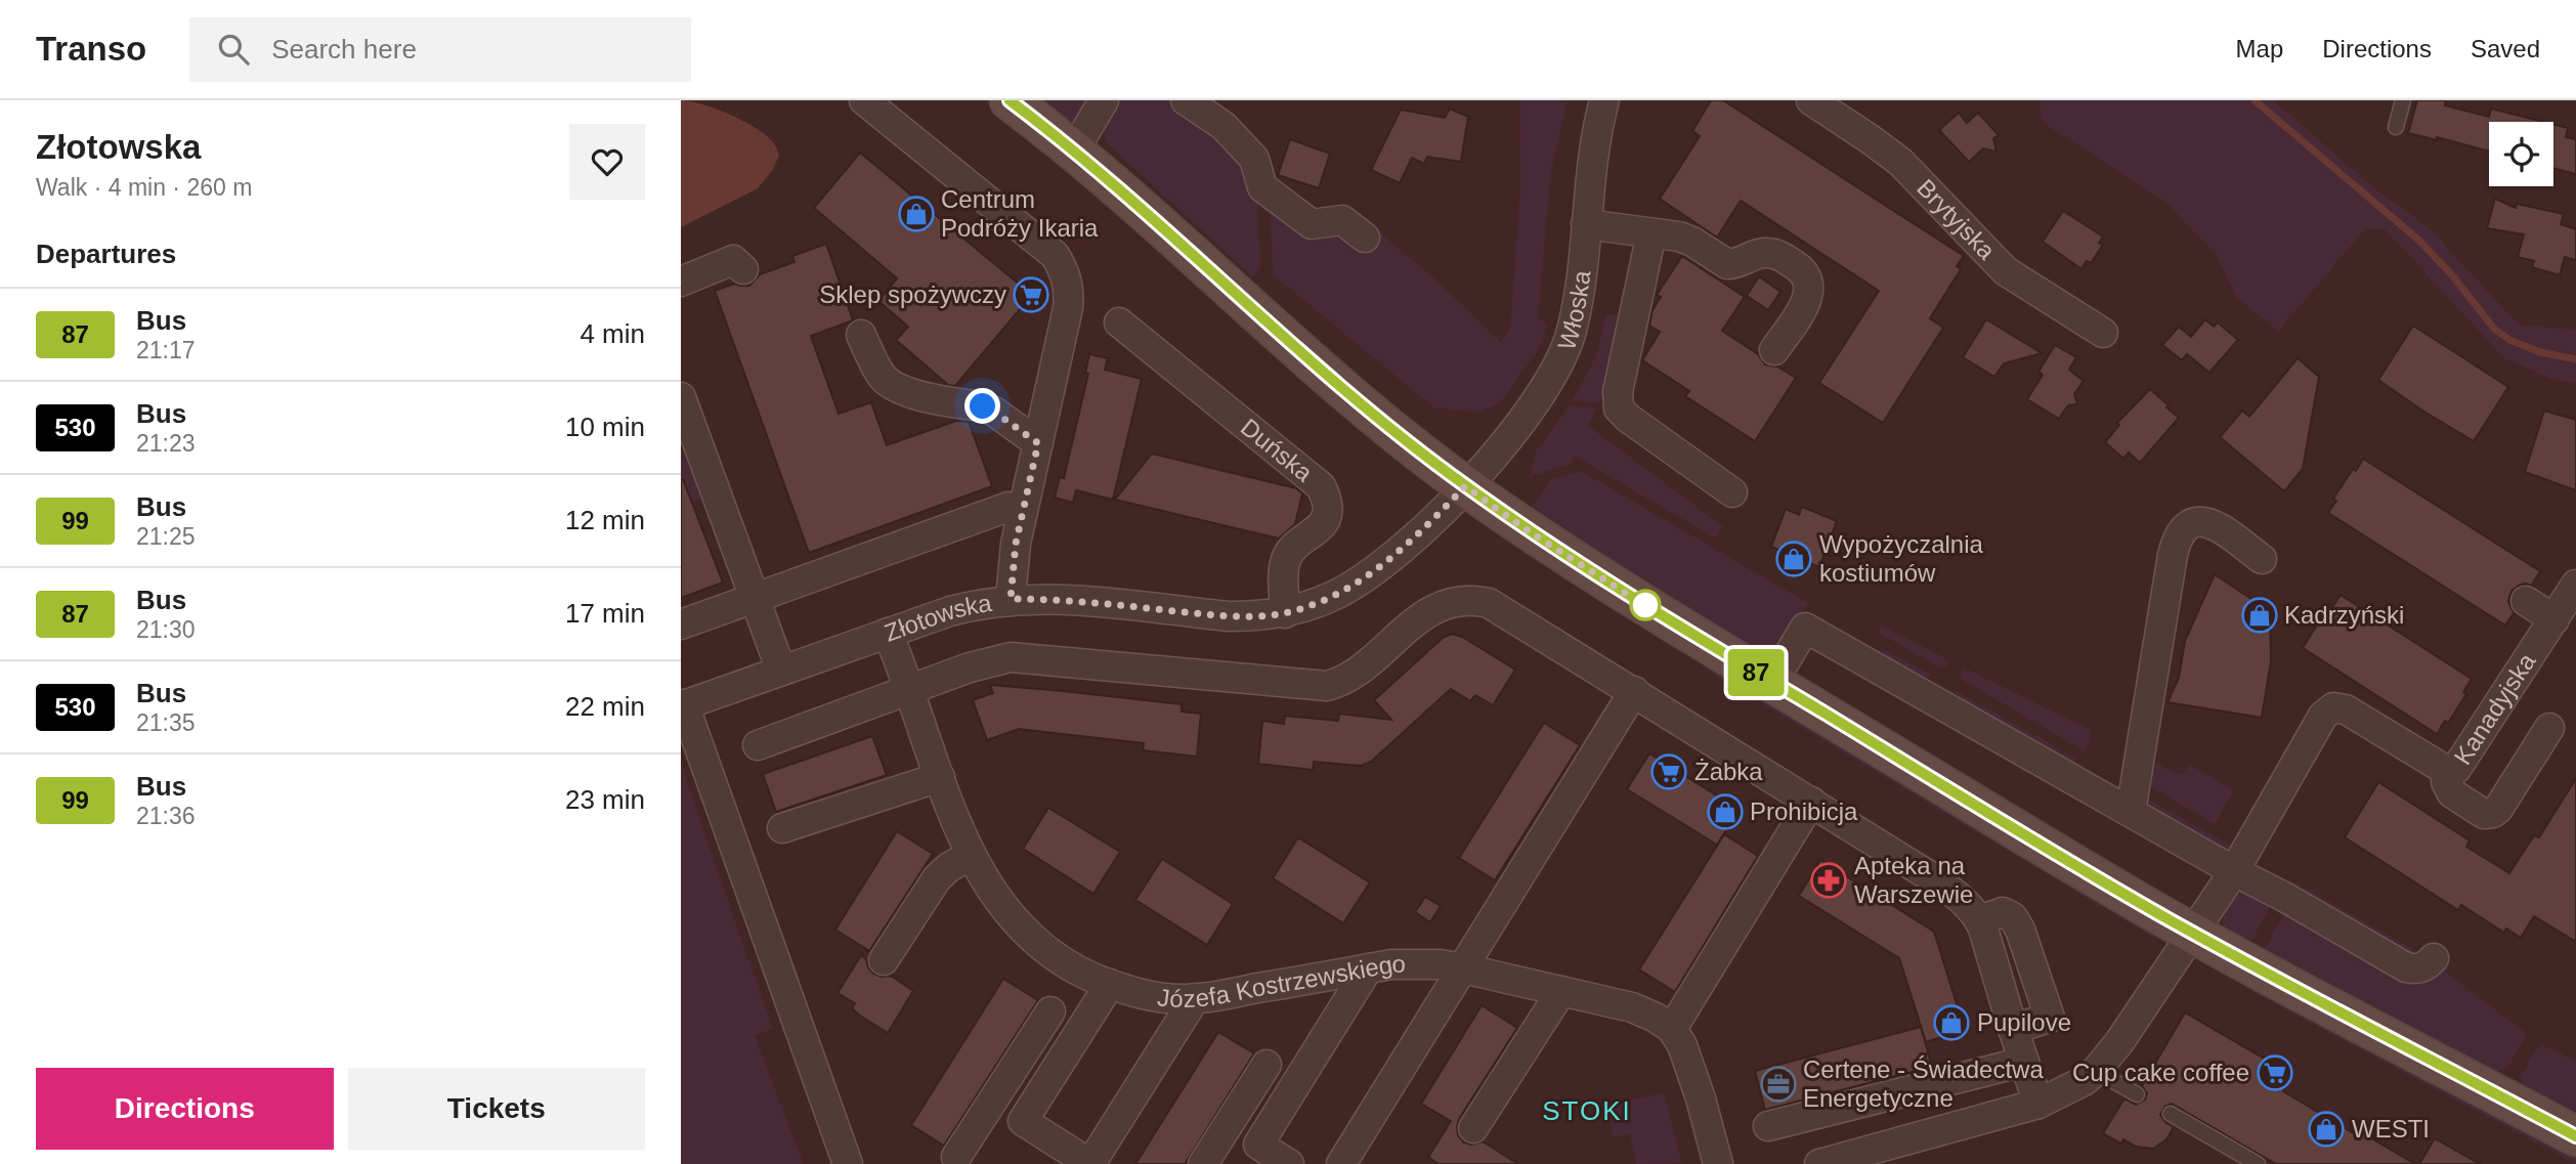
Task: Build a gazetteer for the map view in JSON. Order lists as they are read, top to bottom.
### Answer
{
  "streets": {
    "street": [
      "Brytyjska",
      "Włoska",
      "Duńska",
      "Złotowska",
      "Kanadyjska",
      "Józefa Kostrzewskiego"
    ]
  },
  "crossings": [
    ["Włoska", "Złotowska"],
    ["Duńska", "Złotowska"],
    ["Złotowska", "Józefa Kostrzewskiego"]
  ],
  "districts": ["STOKI"],
  "places": {
    "shop": [
      "Centrum Podróży Ikaria",
      "Wypożyczalnia kostiumów",
      "Kadrzyński",
      "Prohibicja",
      "Pupilove",
      "WESTI"
    ],
    "supermarket": ["Sklep spożywczy", "Żabka", "Cup cake coffee"],
    "pharmacy": ["Apteka na Warszewie"],
    "office": ["Certene - Świadectwa Energetyczne"]
  },
  "lines": ["bus line 87"],
  "page": {
    "header": "Transo",
    "search": "Search here",
    "nav": ["Map", "Directions", "Saved"],
    "heading": [
      ["Złotowska", "Walk · 4 min · 260 m"],
      "Departures"
    ],
    "on_map": "87",
    "list": [
      {
        "mark": "87",
        "name": "Bus",
        "note": "21:17",
        "value": "4 min"
      },
      {
        "mark": "530",
        "name": "Bus",
        "note": "21:23",
        "value": "10 min"
      },
      {
        "mark": "99",
        "name": "Bus",
        "note": "21:25",
        "value": "12 min"
      },
      {
        "mark": "87",
        "name": "Bus",
        "note": "21:30",
        "value": "17 min"
      },
      {
        "mark": "530",
        "name": "Bus",
        "note": "21:35",
        "value": "22 min"
      },
      {
        "mark": "99",
        "name": "Bus",
        "note": "21:36",
        "value": "23 min"
      }
    ],
    "buttons": ["Directions", "Tickets"]
  }
}
